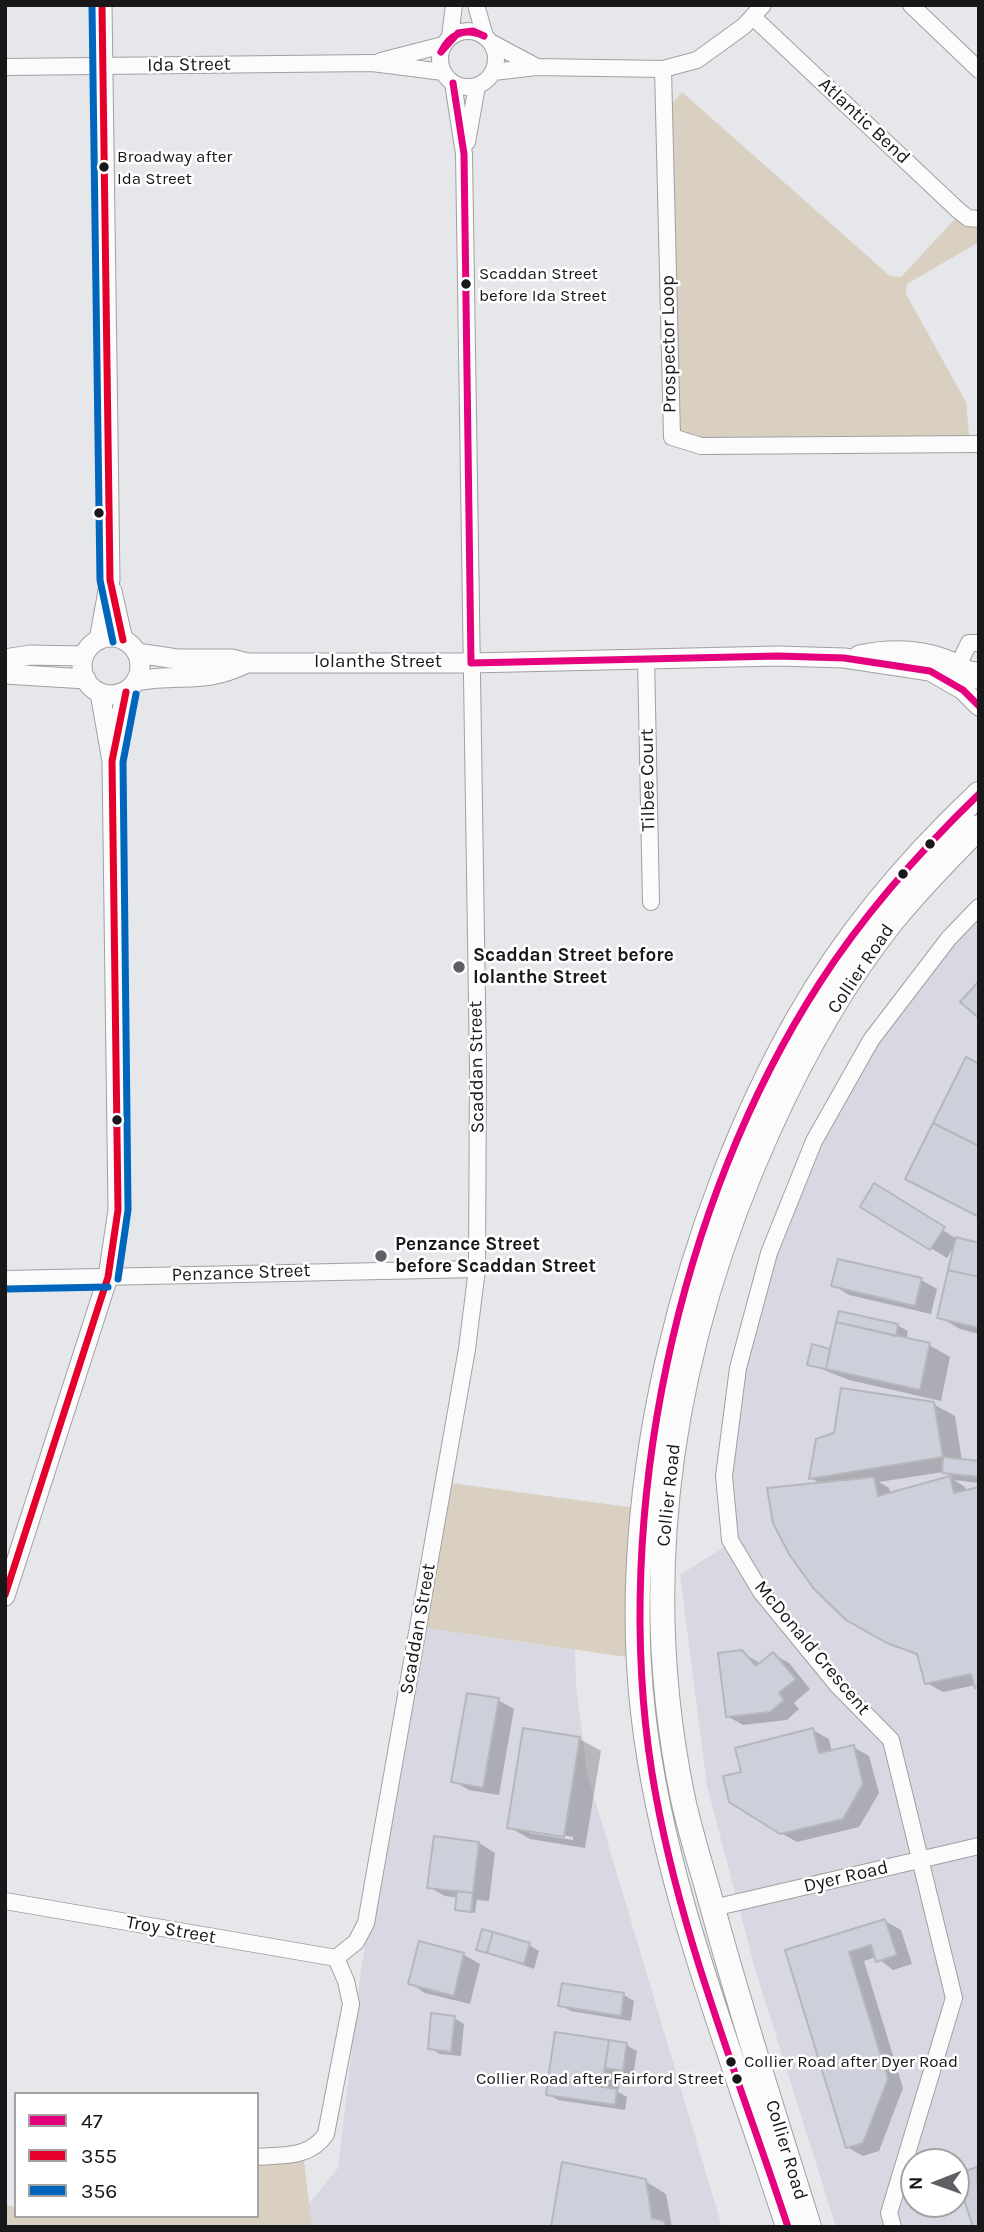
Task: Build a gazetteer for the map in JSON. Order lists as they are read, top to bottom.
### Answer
{
  "streets": {
    "main road": ["Collier Road"],
    "street": [
      "Ida Street",
      "Atlantic Bend",
      "Prospector Loop",
      "Iolanthe Street",
      "Tilbee Court",
      "Scaddan Street",
      "Penzance Street",
      "McDonald Crescent",
      "Dyer Road",
      "Troy Street"
    ]
  },
  "crossings": [
    ["Ida Street", "Scaddan Street"],
    ["Iolanthe Street", "Tilbee Court"],
    ["Iolanthe Street", "Scaddan Street"],
    ["Collier Road", "Dyer Road"],
    ["Scaddan Street", "Penzance Street"],
    ["Scaddan Street", "Troy Street"],
    ["McDonald Crescent", "Dyer Road"]
  ],
  "places": [
    "Broadway after Ida Street",
    "Scaddan Street before Ida Street",
    "Scaddan Street before Iolanthe Street",
    "Penzance Street before Scaddan Street",
    "Collier Road after Dyer Road",
    "Collier Road after Fairford Street"
  ],
  "lines": ["transit line 355", "transit line 356", "transit line 47"],
  "legend": ["47", "355", "356"],
  "north": "left"
}
